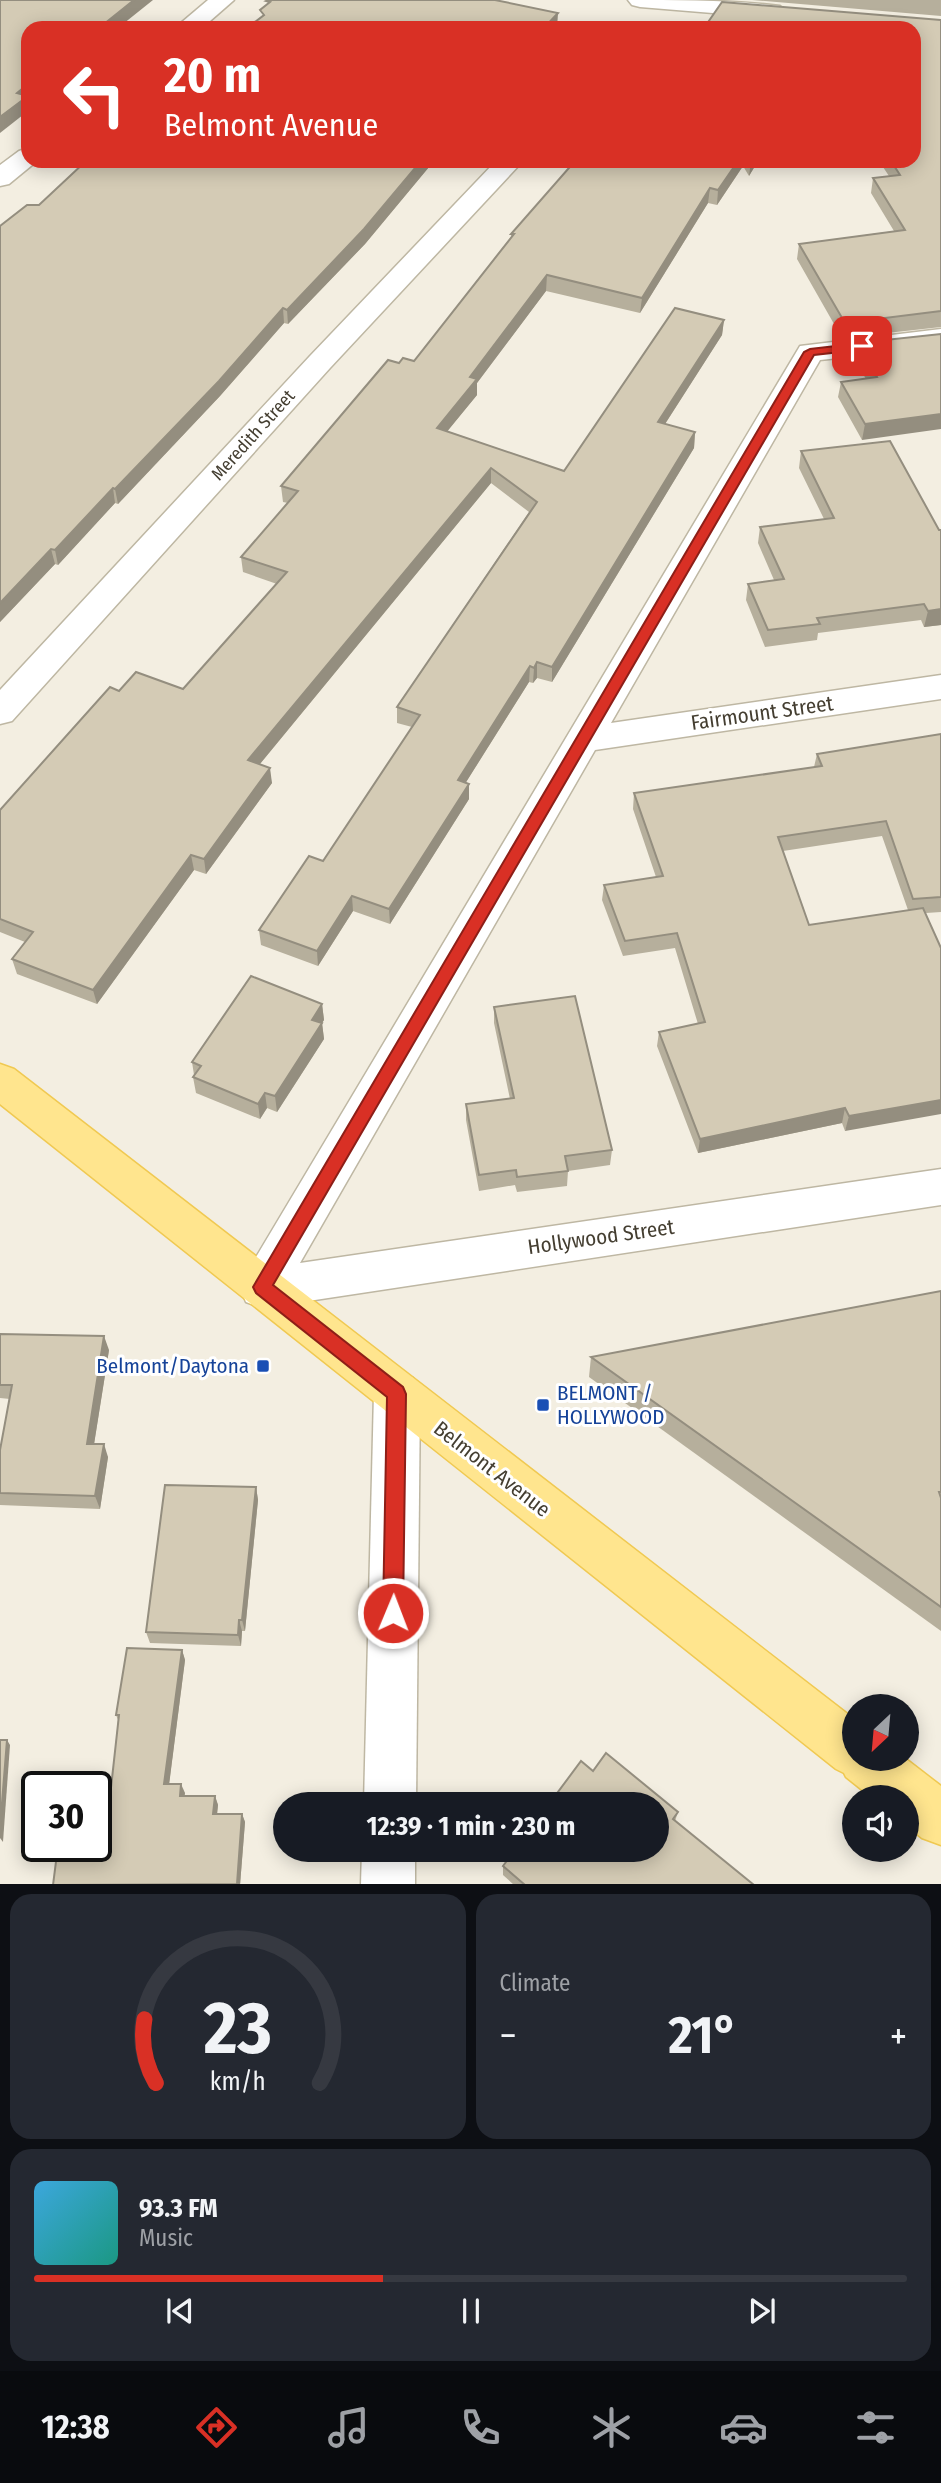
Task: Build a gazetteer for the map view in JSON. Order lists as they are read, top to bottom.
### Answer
{
  "streets": {
    "main road": ["Belmont Avenue"],
    "street": ["Meredith Street", "Fairmount Street", "Hollywood Street"]
  },
  "crossings": [
    ["Hollywood Street", "Belmont Avenue"]
  ],
  "places": {
    "transit": ["Belmont/Daytona", "BELMONT / HOLLYWOOD"]
  },
  "north": "bottom left",
  "page": {
    "turn": ["20 m", "Belmont Avenue"],
    "limit": "30",
    "trip": "12:39 · 1 min · 230 m",
    "tile": "Climate",
    "heat": ["−", "21°", "+"],
    "song": ["93.3 FM", "Music"],
    "tabs": "12:38",
    "gauge": ["23", "km/h"]
  }
}
